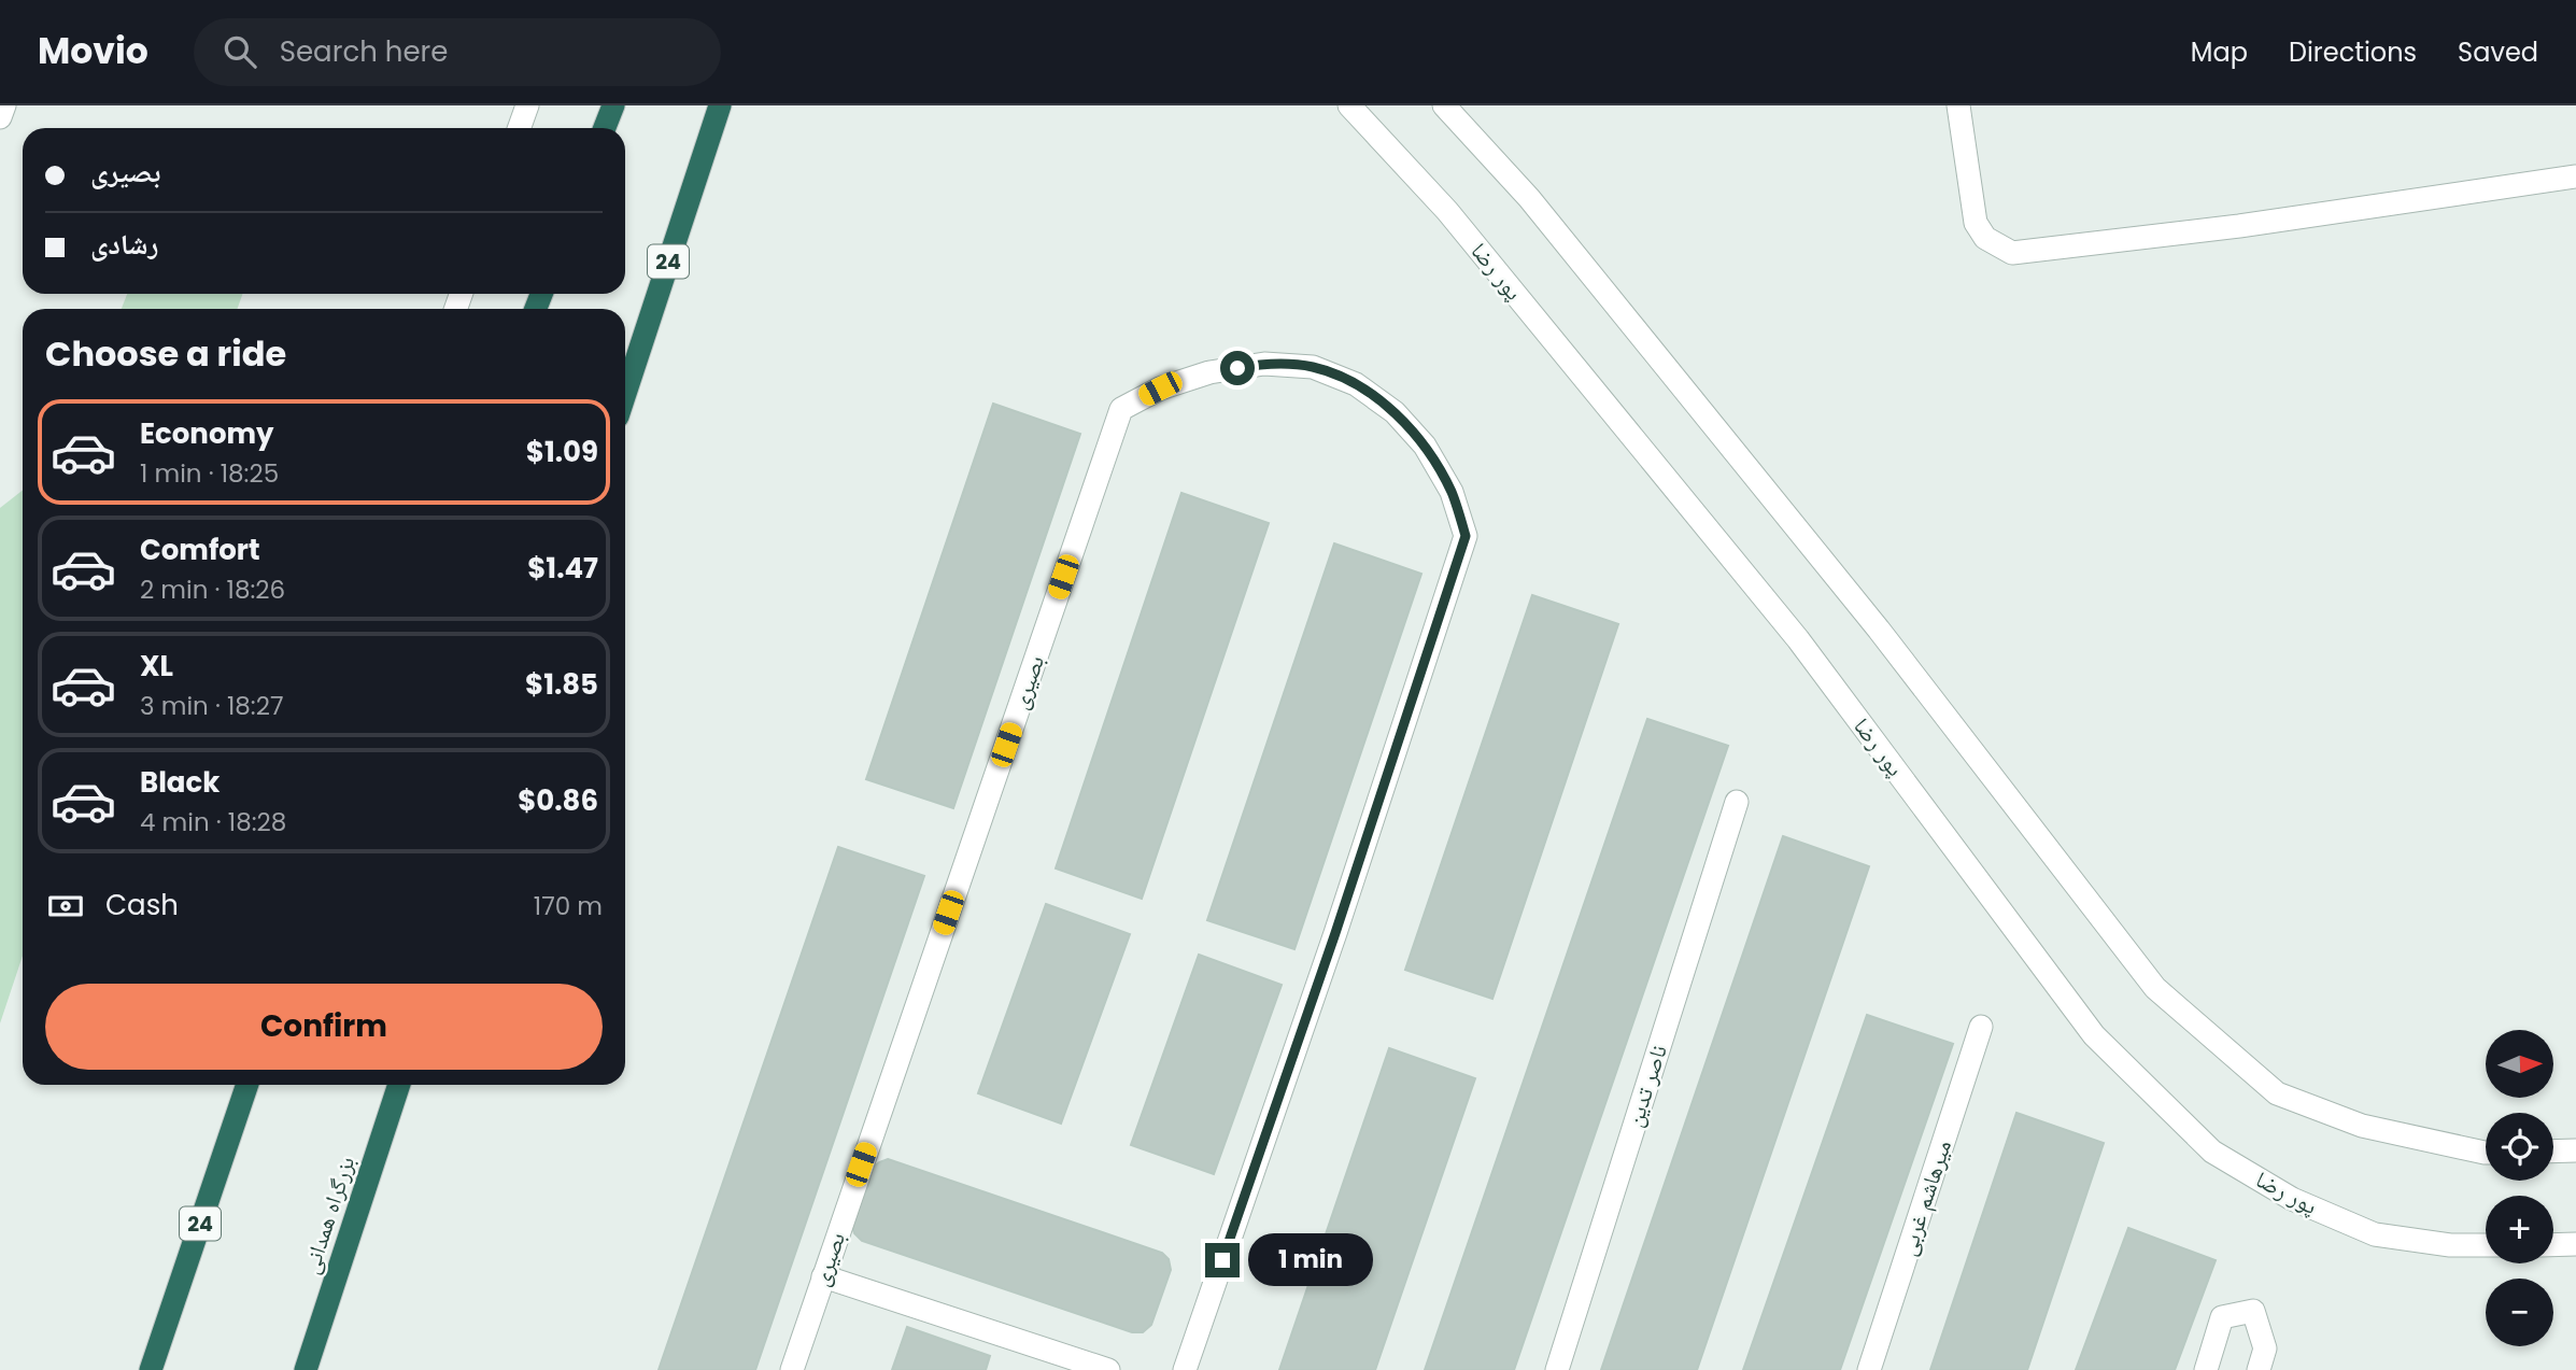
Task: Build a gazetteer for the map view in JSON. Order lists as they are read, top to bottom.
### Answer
{
  "streets": {
    "highway": ["24", "بزرگراه همدانی"],
    "street": [
      "پور رضا",
      "بصیری",
      "ناصر تدین",
      "میرهاشم غربی"
    ]
  },
  "north": "right",
  "page": {
    "header": "Movio",
    "search": "Search here",
    "nav": ["Map", "Directions", "Saved"],
    "banner": ["بصیری", "رشادی"],
    "heading": "Choose a ride",
    "list": [
      {
        "name": "Economy",
        "note": "1 min · 18:25",
        "value": "$1.09"
      },
      {
        "name": "Comfort",
        "note": "2 min · 18:26",
        "value": "$1.47"
      },
      {
        "name": "XL",
        "note": "3 min · 18:27",
        "value": "$1.85"
      },
      {
        "name": "Black",
        "note": "4 min · 18:28",
        "value": "$0.86"
      }
    ],
    "pay": ["Cash", "170 m"],
    "buttons": "Confirm",
    "map_buttons": ["+", "−"],
    "bubble": "1 min"
  }
}
